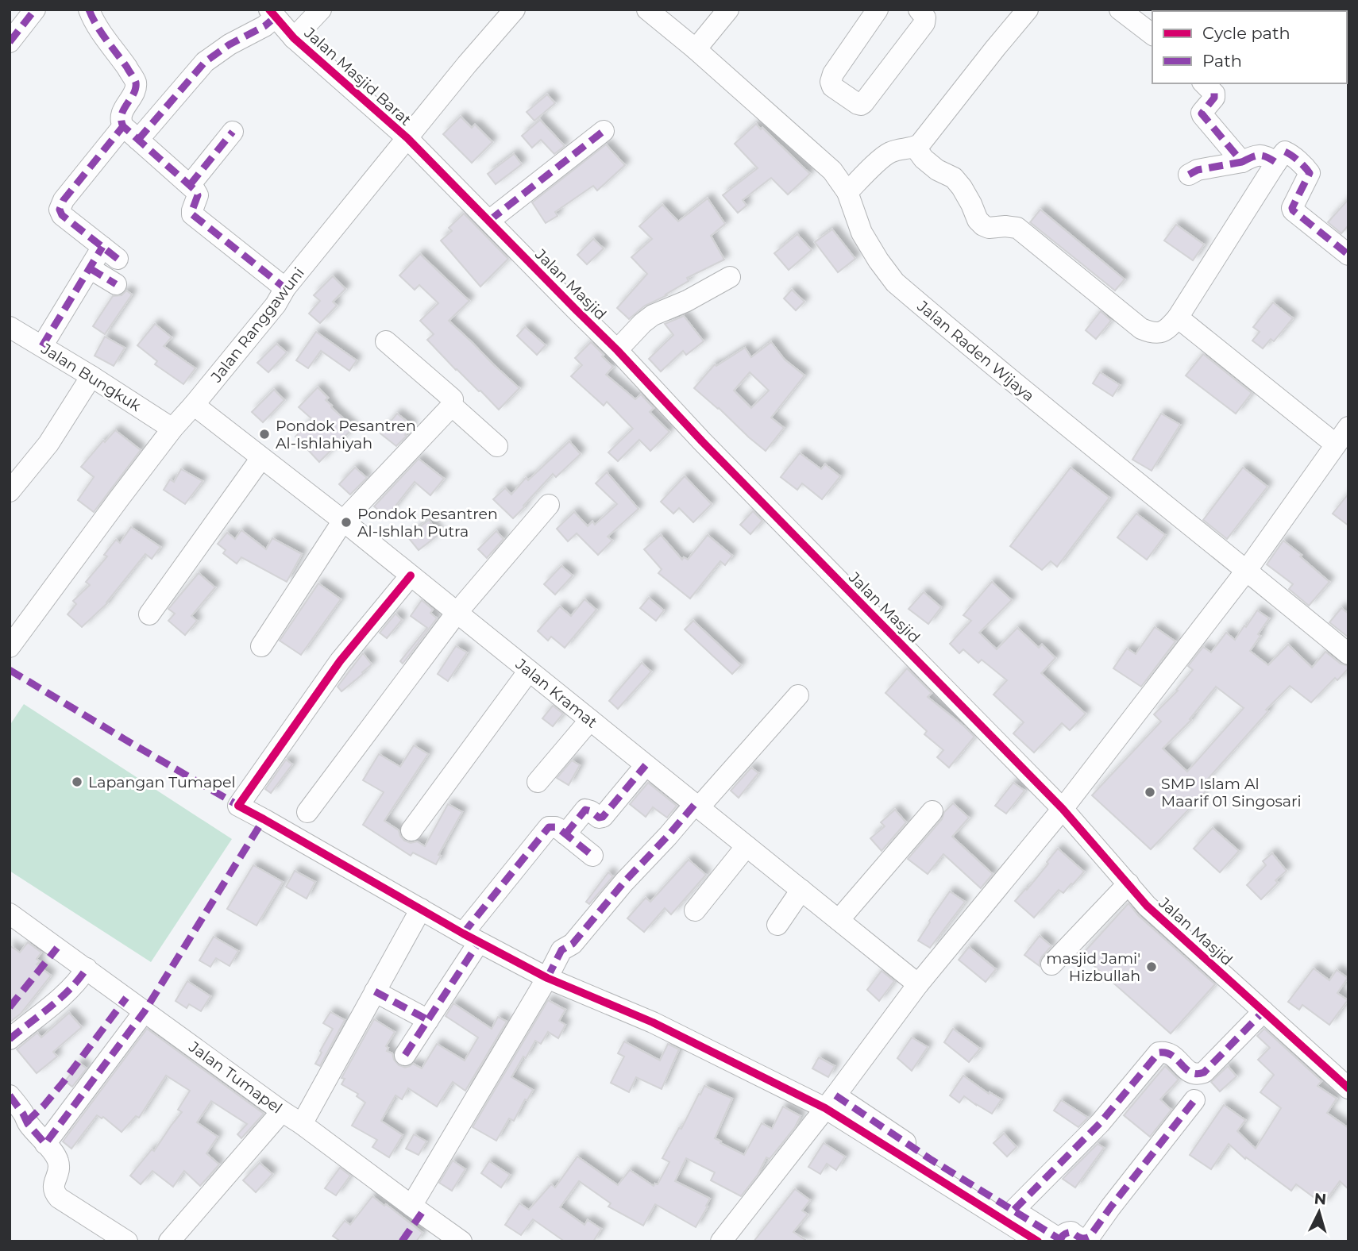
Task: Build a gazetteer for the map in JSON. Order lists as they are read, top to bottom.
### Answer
{
  "streets": {
    "street": [
      "Jalan Masjid Barat",
      "Jalan Masjid",
      "Jalan Ranggawuni",
      "Jalan Raden Wijaya",
      "Jalan Bungkuk",
      "Jalan Kramat",
      "Jalan Tumapel"
    ]
  },
  "crossings": [
    ["Jalan Masjid Barat", "Jalan Masjid"],
    ["Jalan Masjid Barat", "Jalan Ranggawuni"],
    ["Jalan Masjid", "Jalan Ranggawuni"],
    ["Jalan Ranggawuni", "Jalan Bungkuk"],
    ["Jalan Ranggawuni", "Jalan Kramat"]
  ],
  "places": [
    "Pondok Pesantren Al-Ishlahiyah",
    "Pondok Pesantren Al-Ishlah Putra",
    "Lapangan Tumapel",
    "SMP Islam Al Maarif 01 Singosari",
    "masjid Jami' Hizbullah"
  ],
  "legend": ["Cycle path", "Path"],
  "north": "top"
}
